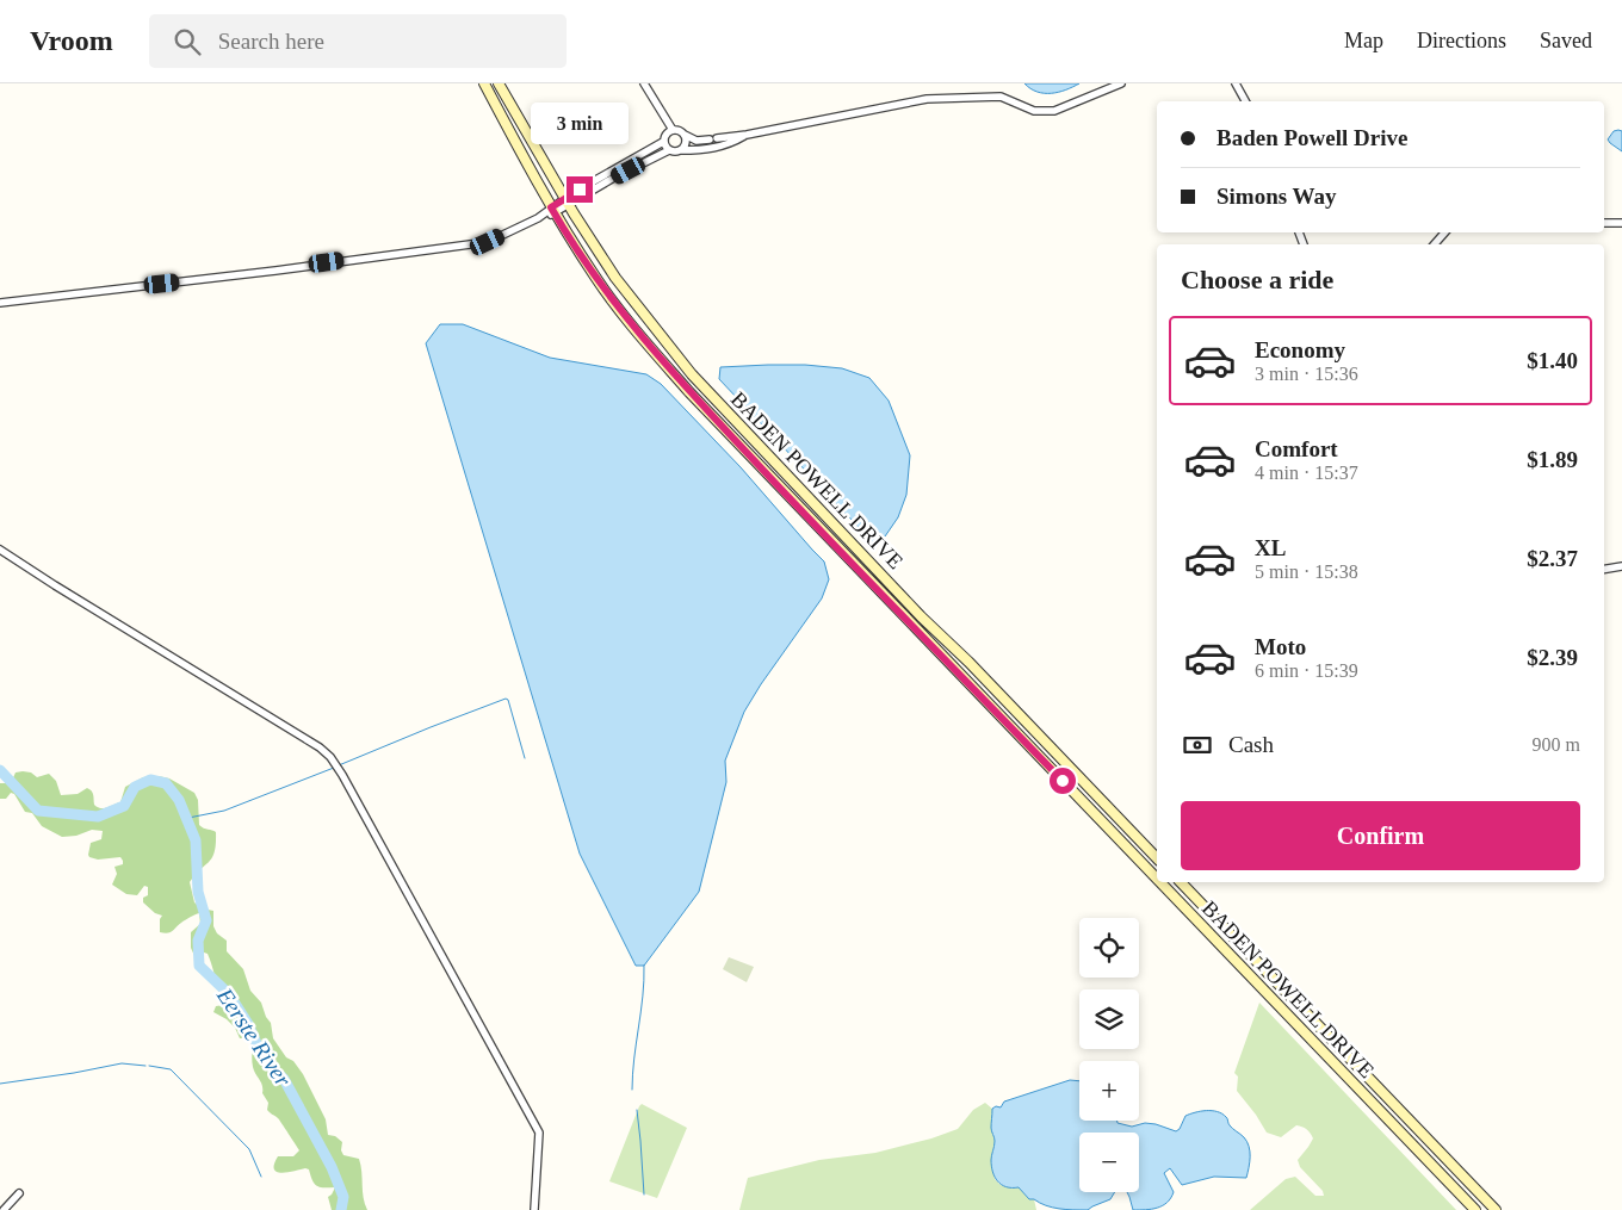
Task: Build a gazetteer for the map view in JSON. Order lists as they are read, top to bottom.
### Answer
{
  "streets": {
    "main road": ["BADEN POWELL DRIVE"]
  },
  "water": ["Eerste River"],
  "page": {
    "header": "Vroom",
    "search": "Search here",
    "nav": ["Map", "Directions", "Saved"],
    "banner": ["Baden Powell Drive", "Simons Way"],
    "bubble": "3 min",
    "heading": "Choose a ride",
    "list": [
      {
        "name": "Economy",
        "note": "3 min · 15:36",
        "value": "$1.40"
      },
      {
        "name": "Comfort",
        "note": "4 min · 15:37",
        "value": "$1.89"
      },
      {
        "name": "XL",
        "note": "5 min · 15:38",
        "value": "$2.37"
      },
      {
        "name": "Moto",
        "note": "6 min · 15:39",
        "value": "$2.39"
      }
    ],
    "pay": ["Cash", "900 m"],
    "buttons": "Confirm",
    "map_buttons": ["+", "−"]
  }
}
